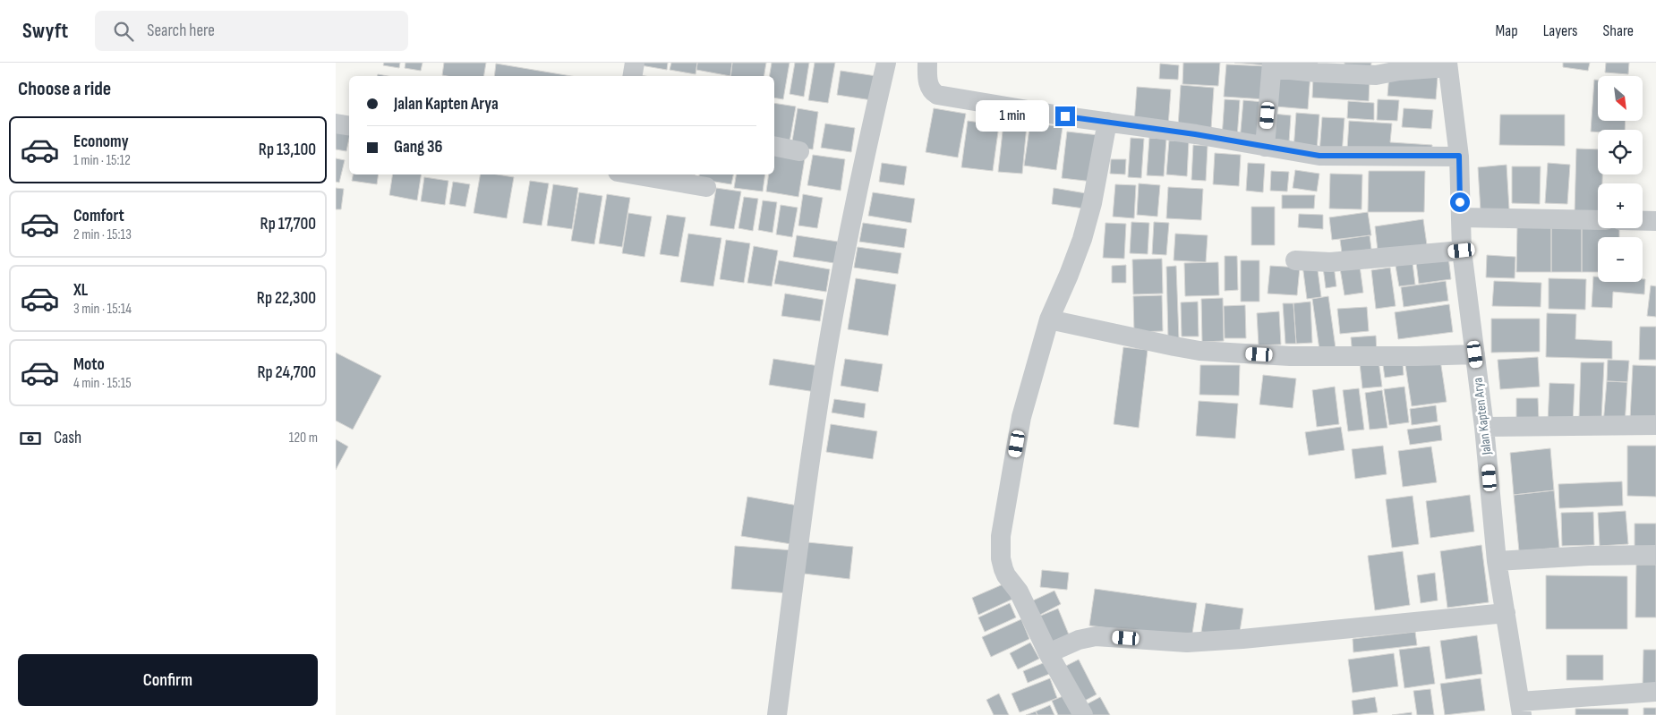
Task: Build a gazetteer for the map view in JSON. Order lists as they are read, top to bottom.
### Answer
{
  "streets": {
    "street": ["Jalan Kapten Arya"]
  },
  "north": "bottom right",
  "page": {
    "header": "Swyft",
    "search": "Search here",
    "nav": ["Map", "Layers", "Share"],
    "heading": "Choose a ride",
    "map_buttons": ["+", "−"],
    "banner": ["Jalan Kapten Arya", "Gang 36"],
    "bubble": "1 min",
    "list": [
      {
        "name": "Economy",
        "note": "1 min · 15:12",
        "value": "Rp 13,100"
      },
      {
        "name": "Comfort",
        "note": "2 min · 15:13",
        "value": "Rp 17,700"
      },
      {
        "name": "XL",
        "note": "3 min · 15:14",
        "value": "Rp 22,300"
      },
      {
        "name": "Moto",
        "note": "4 min · 15:15",
        "value": "Rp 24,700"
      }
    ],
    "pay": ["Cash", "120 m"],
    "buttons": "Confirm"
  }
}
